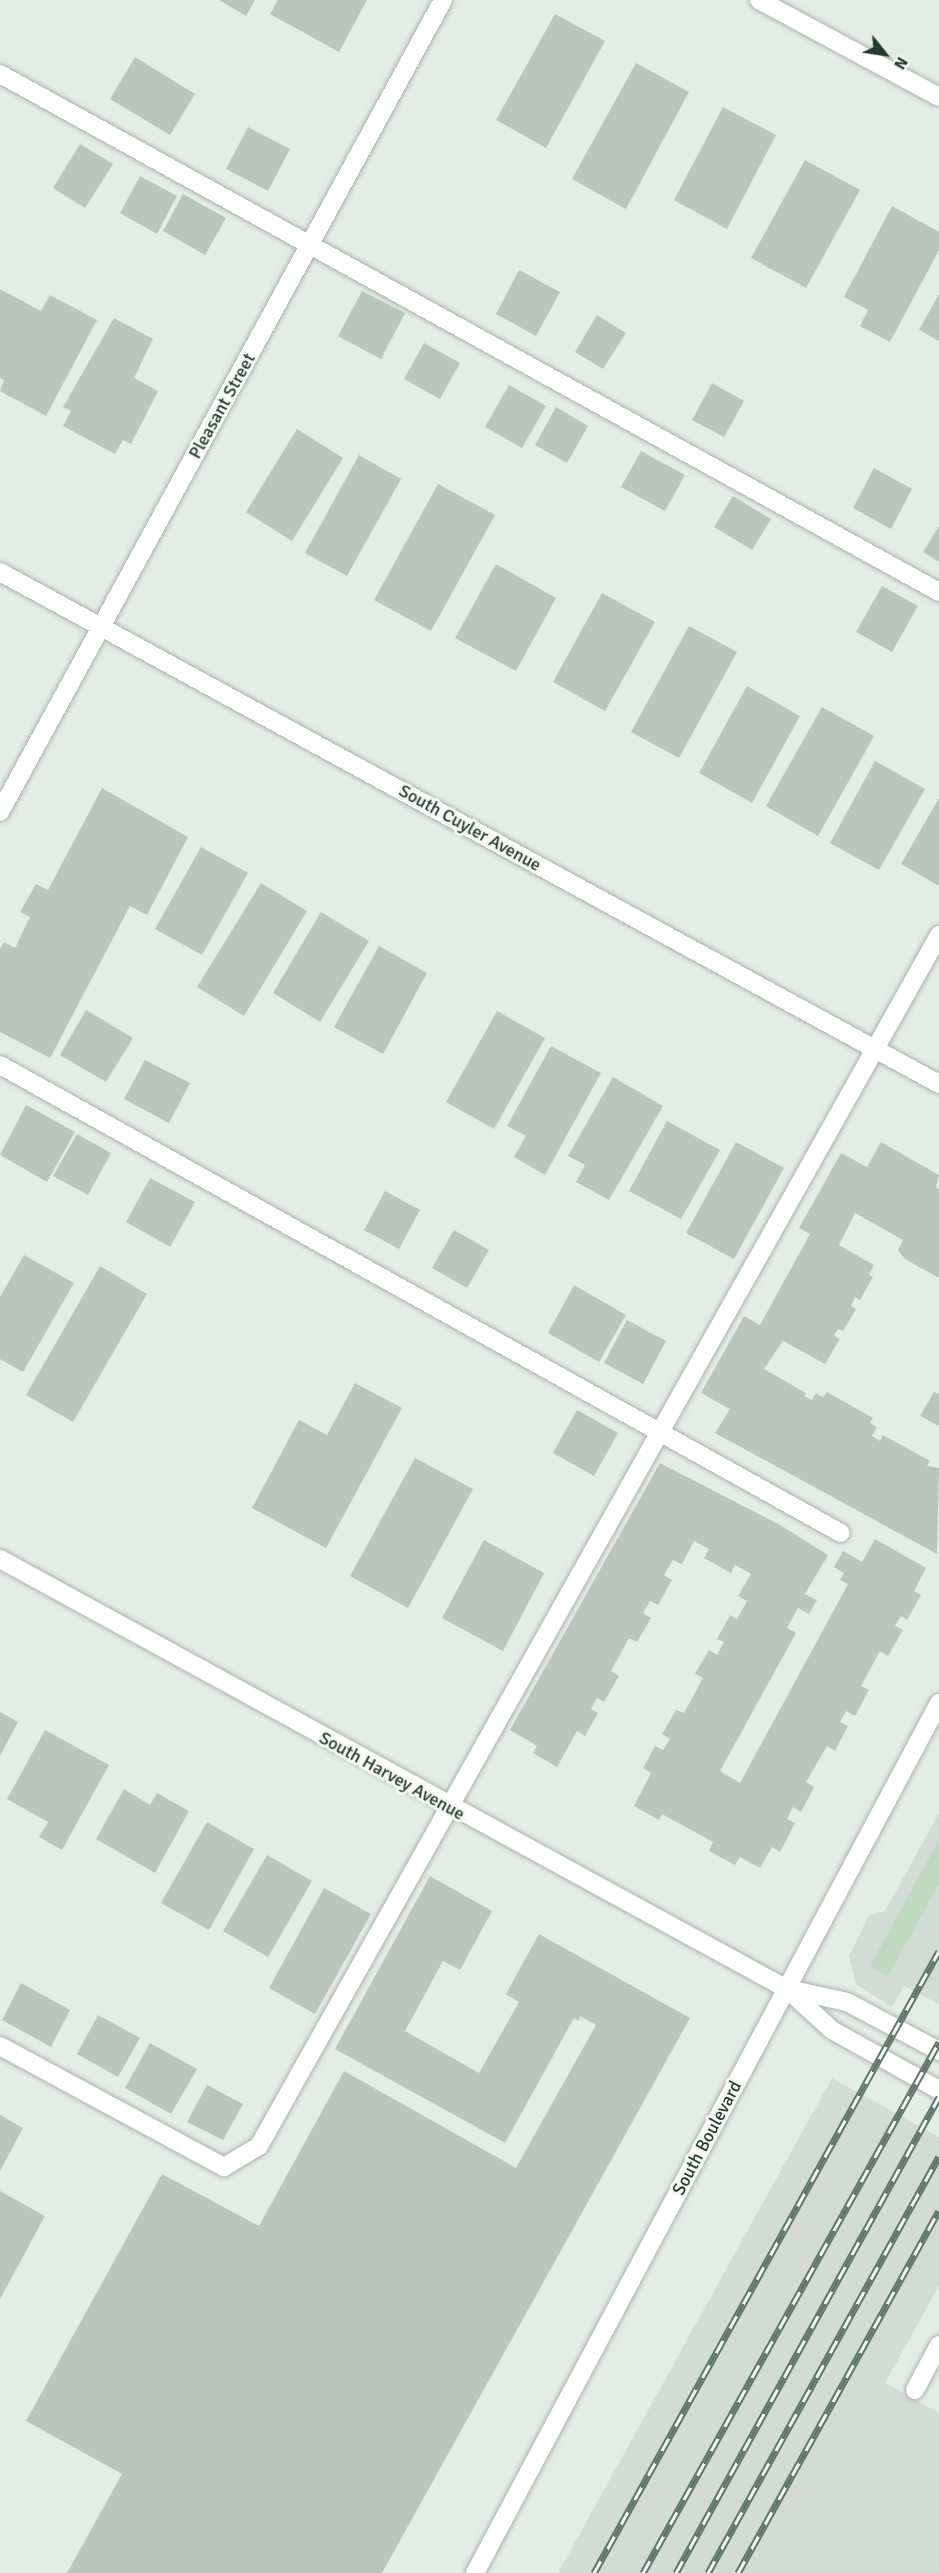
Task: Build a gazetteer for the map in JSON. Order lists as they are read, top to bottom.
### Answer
{
  "streets": {
    "street": [
      "Pleasant Street",
      "South Cuyler Avenue",
      "South Harvey Avenue",
      "South Boulevard"
    ]
  },
  "crossings": [
    ["Pleasant Street", "South Cuyler Avenue"],
    ["South Harvey Avenue", "South Boulevard"]
  ],
  "north": "bottom right"
}
